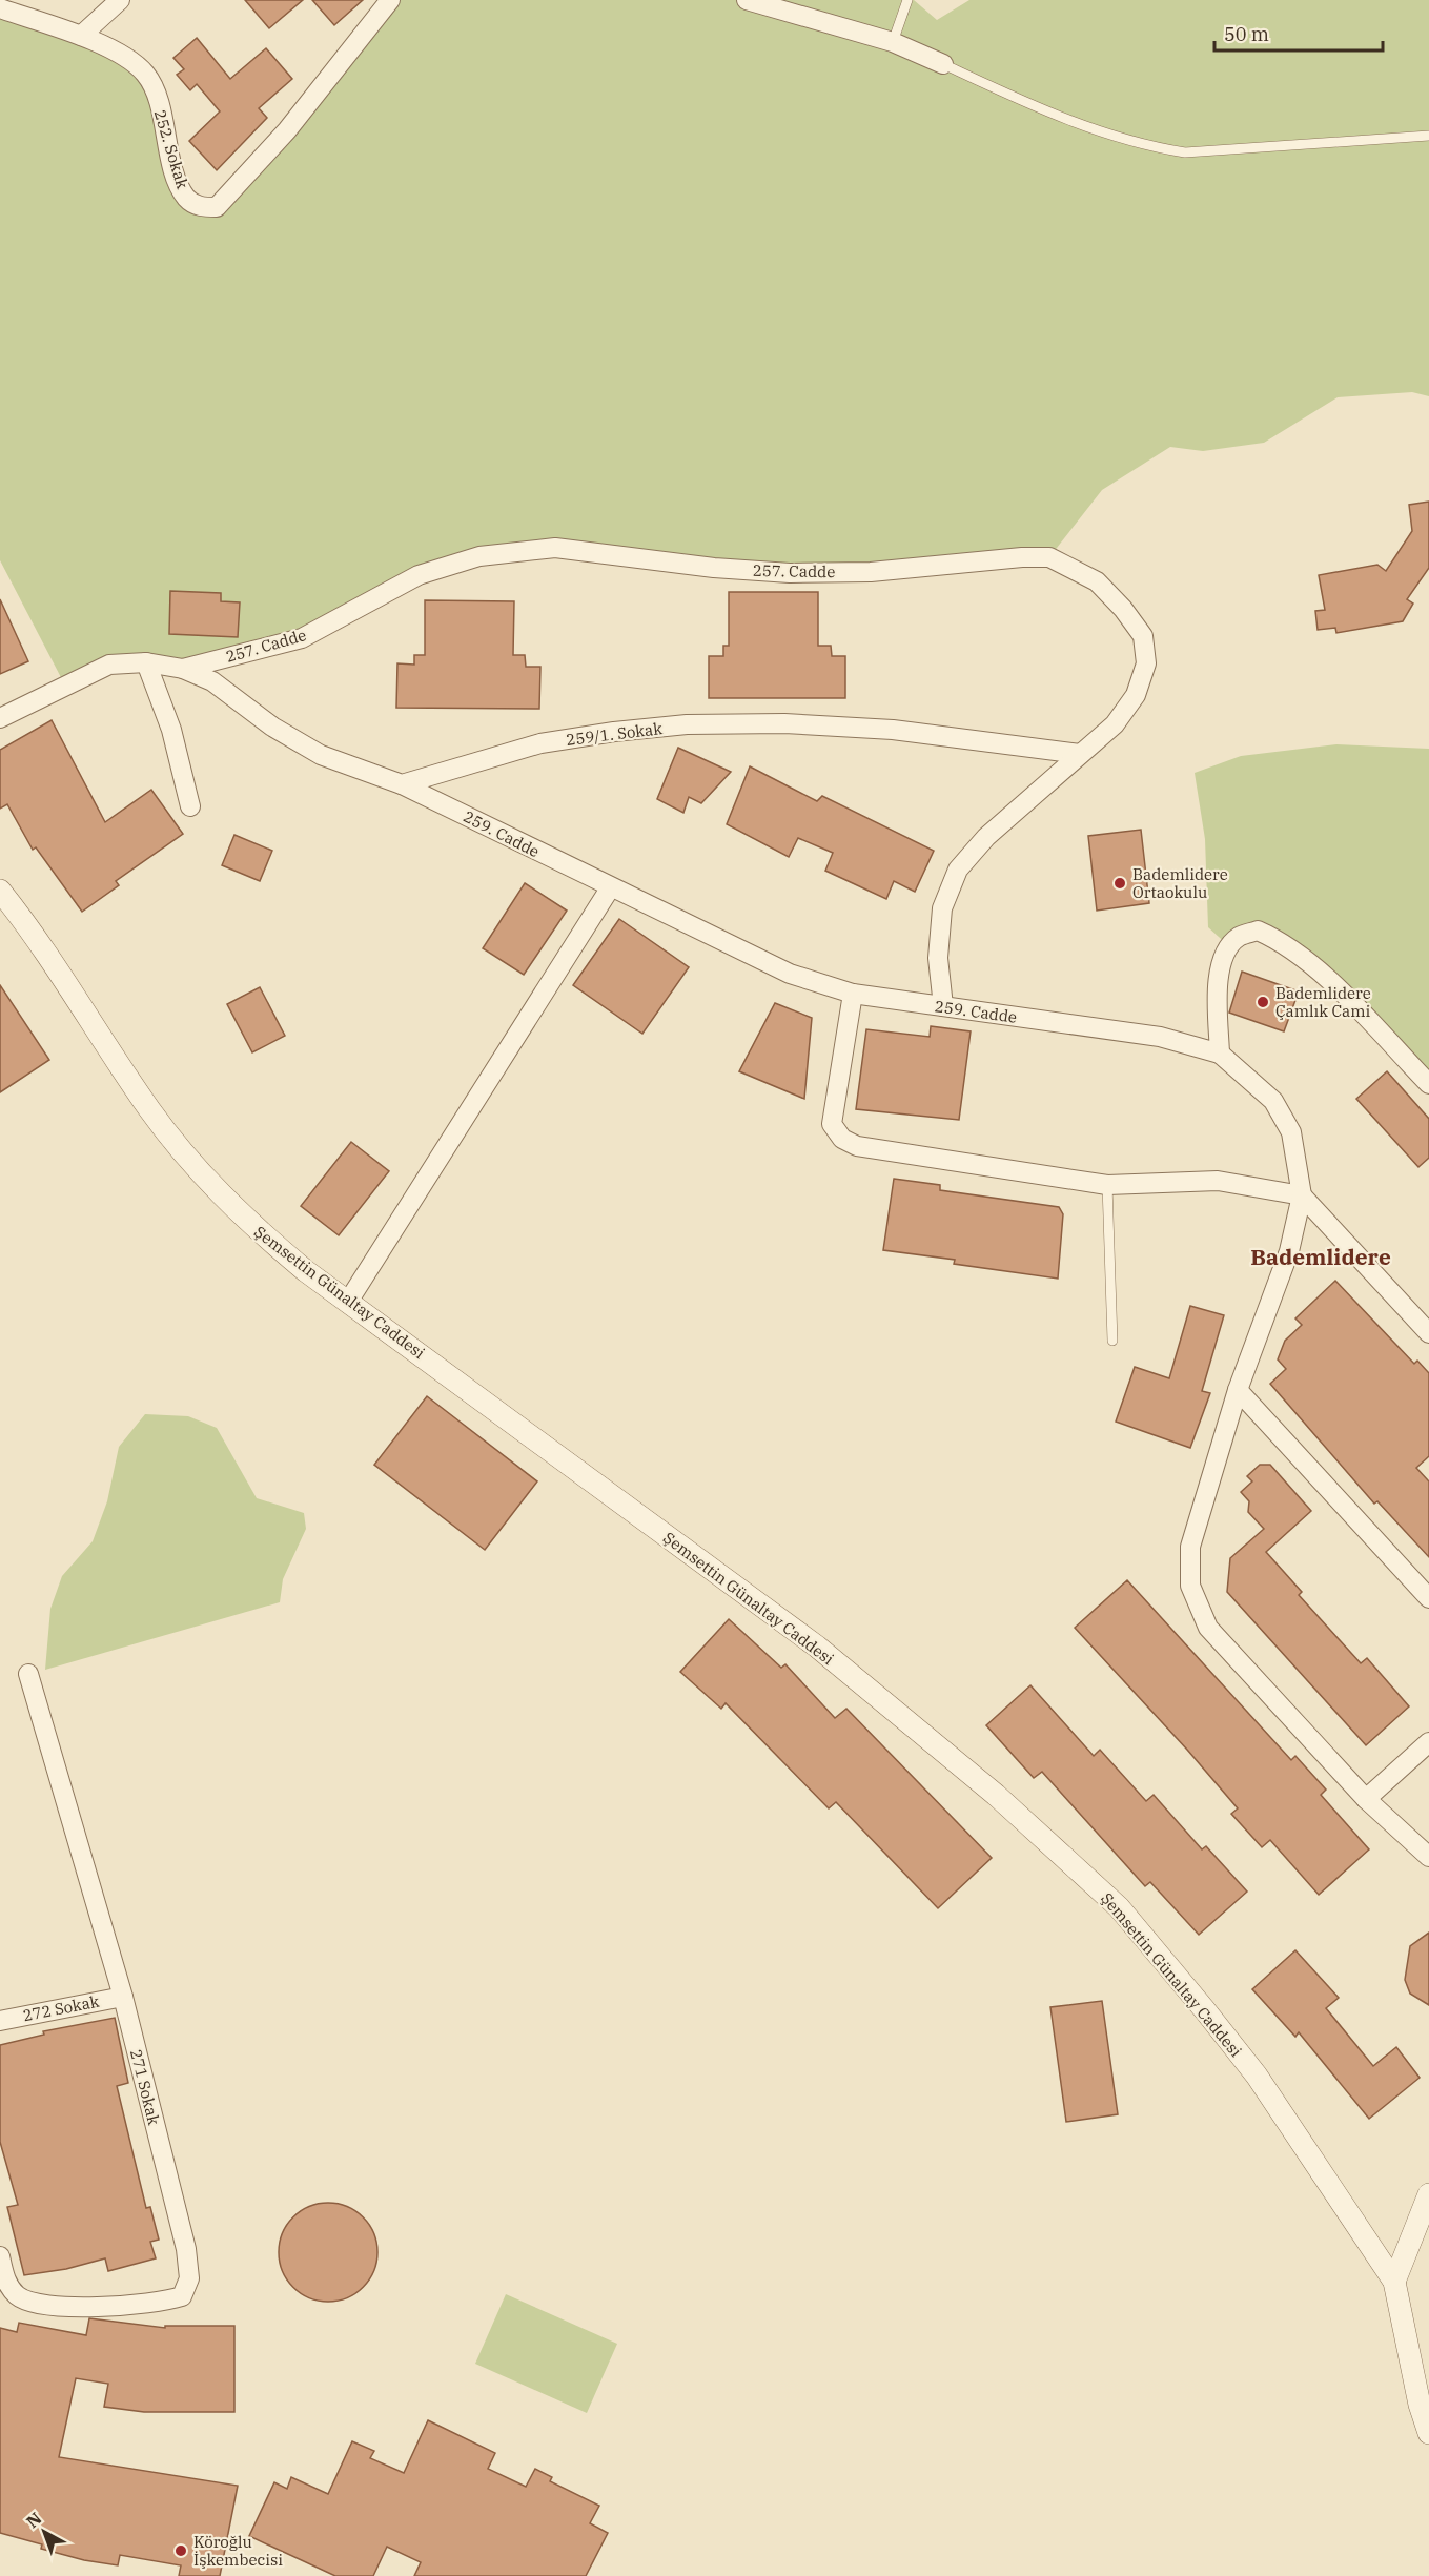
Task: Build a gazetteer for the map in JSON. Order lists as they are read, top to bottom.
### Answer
{
  "streets": {
    "street": [
      "252. Sokak",
      "257. Cadde",
      "259/1. Sokak",
      "259. Cadde",
      "Şemsettin Günaltay Caddesi",
      "272 Sokak",
      "271 Sokak"
    ]
  },
  "crossings": [
    ["257. Cadde", "259/1. Sokak"],
    ["257. Cadde", "259. Cadde"],
    ["259/1. Sokak", "259. Cadde"],
    ["272 Sokak", "271 Sokak"]
  ],
  "districts": ["Bademlidere"],
  "places": ["Bademlidere Ortaokulu", "Bademlidere Çamlık Cami", "Köroğlu İşkembecisi"],
  "scale_bar": "50 m",
  "north": "top left"
}
